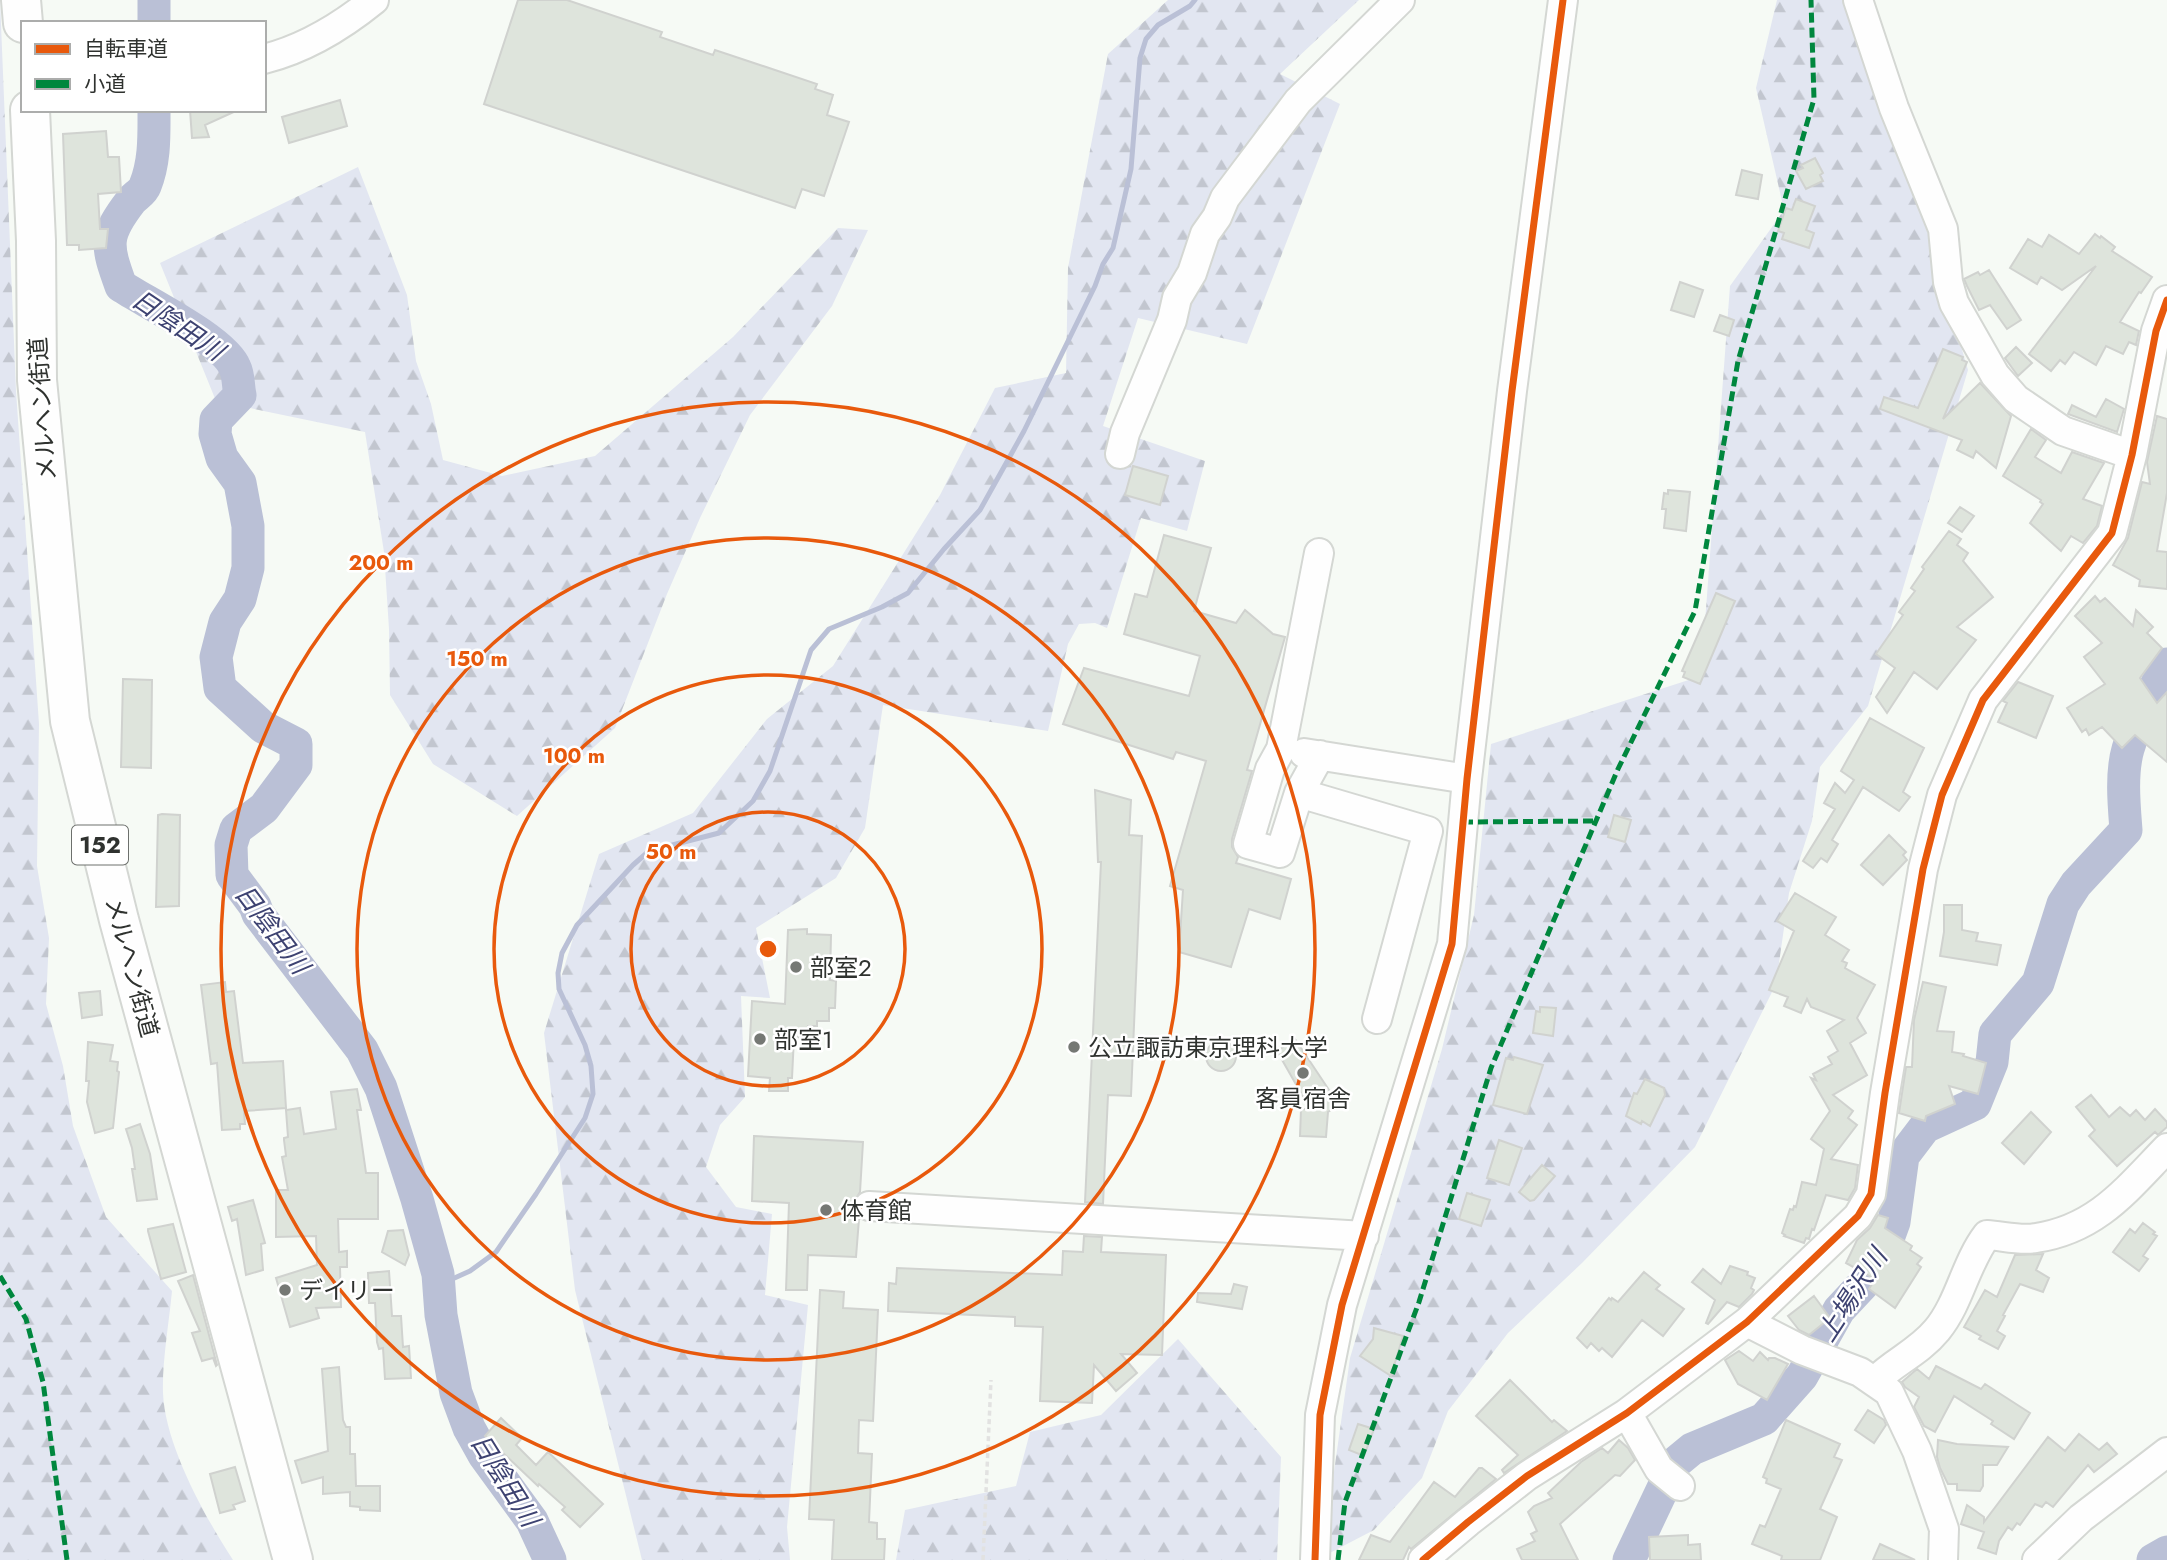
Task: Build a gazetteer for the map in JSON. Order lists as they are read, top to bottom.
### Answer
{
  "streets": {
    "highway": ["メルヘン街道", "152"]
  },
  "water": ["日陰田川", "上場沢川"],
  "places": [
    "部室2",
    "部室1",
    "公立諏訪東京理科大学",
    "客員宿舎",
    "体育館",
    "デイリー"
  ],
  "legend": ["自転車道", "小道"],
  "rings": [
    "200 m",
    "150 m",
    "100 m",
    "50 m"
  ]
}
